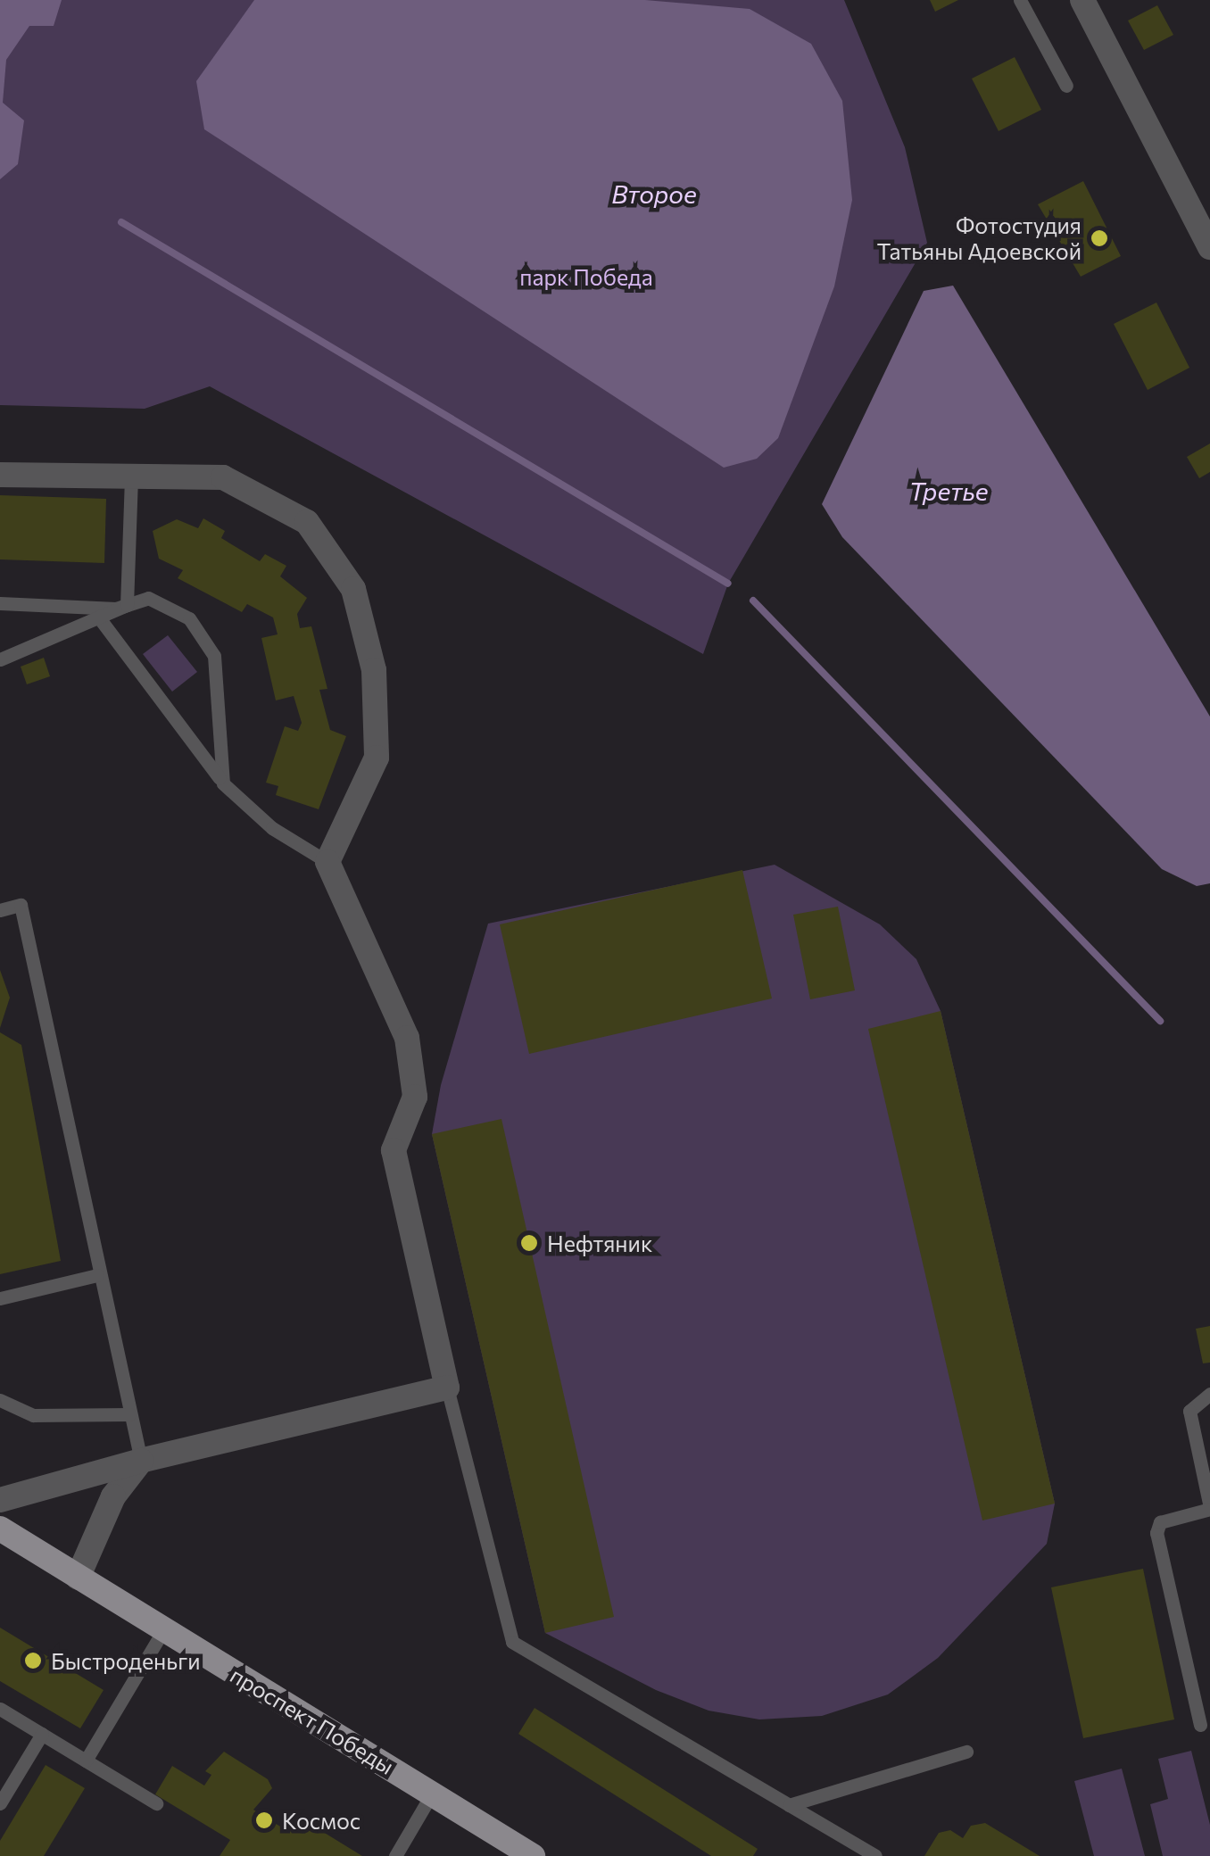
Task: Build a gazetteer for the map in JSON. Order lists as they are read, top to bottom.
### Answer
{
  "streets": {
    "main road": ["проспект Победы"]
  },
  "water": ["Второе", "Третье"],
  "parks": ["парк Победa"],
  "places": [
    "Фотостудия Татьяны Адоевской",
    "Нефтяник",
    "Быстроденьги",
    "Космос"
  ]
}
